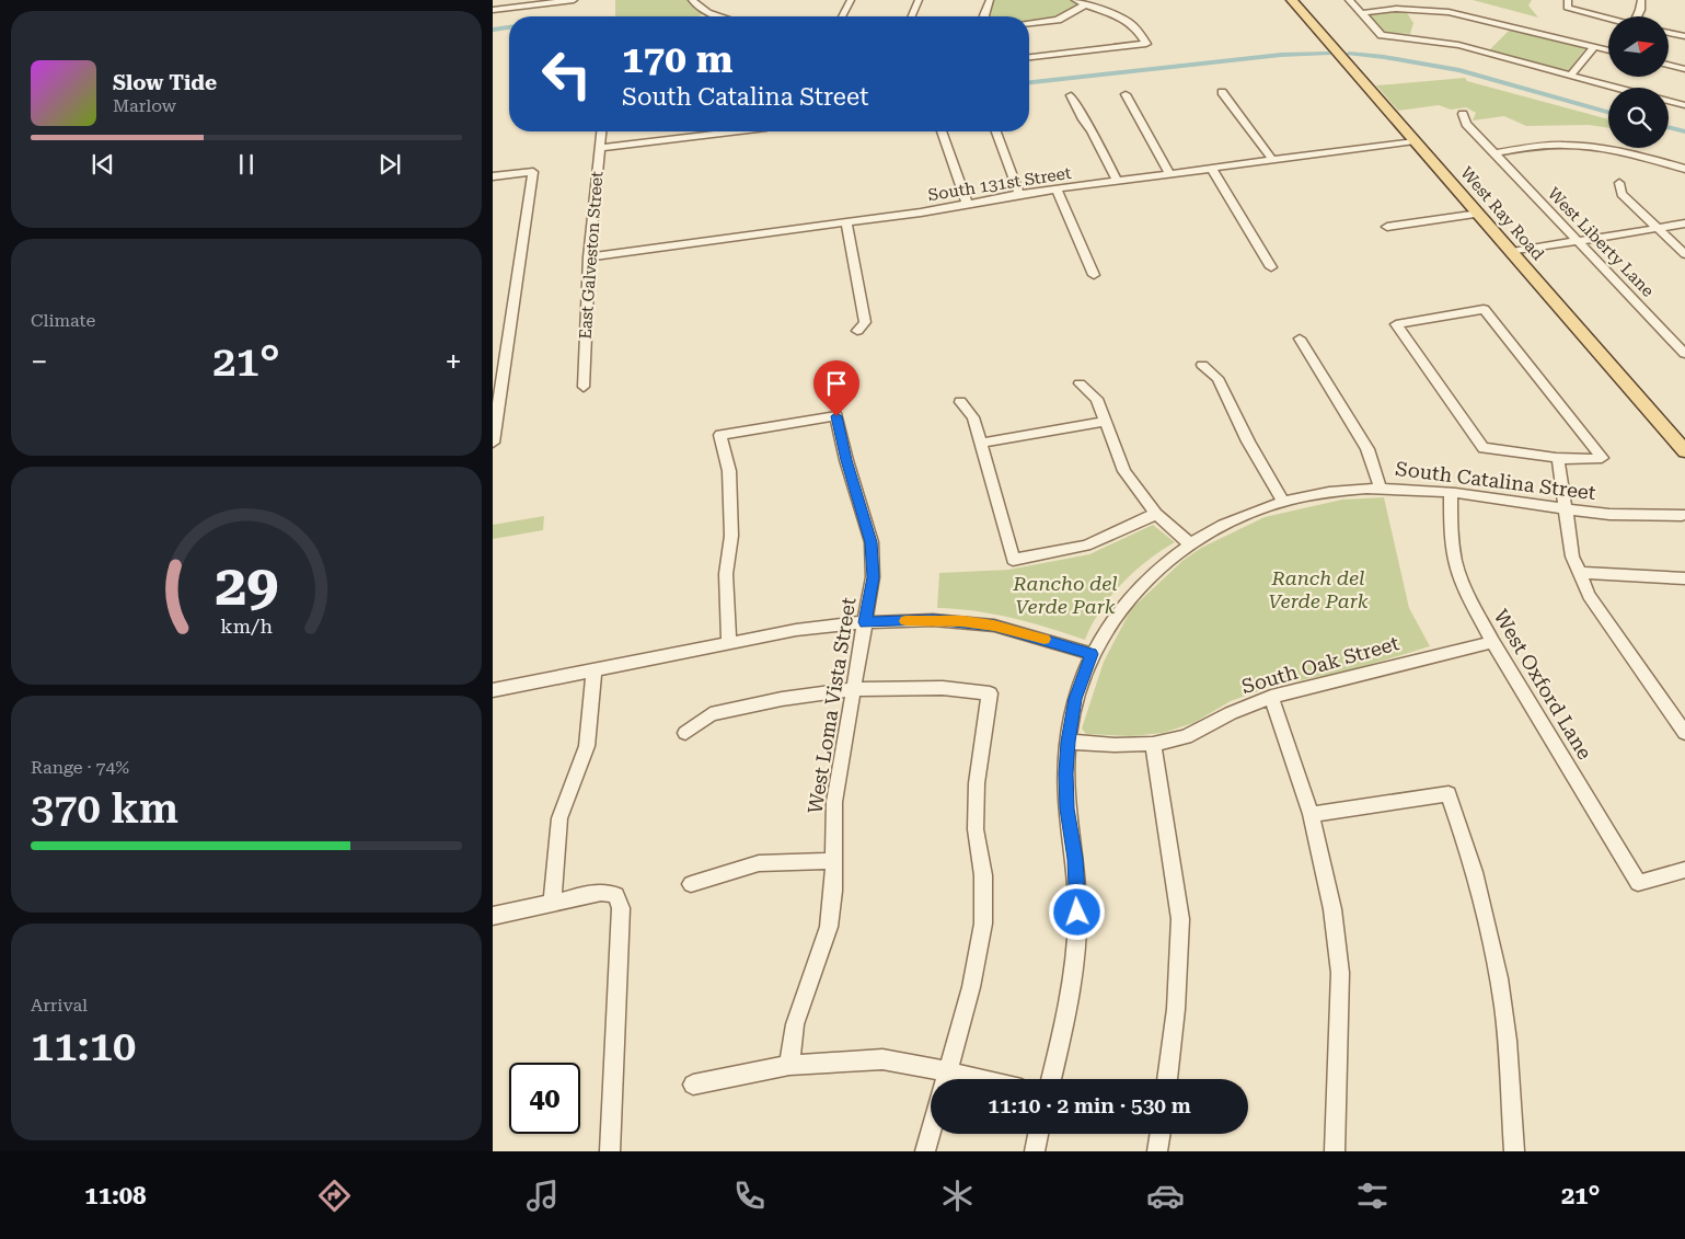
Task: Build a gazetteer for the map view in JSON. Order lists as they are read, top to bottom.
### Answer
{
  "streets": {
    "main road": ["West Ray Road"],
    "street": [
      "South 131st Street",
      "West Liberty Lane",
      "East Galveston Street",
      "South Catalina Street",
      "South Oak Street",
      "West Oxford Lane",
      "West Loma Vista Street"
    ]
  },
  "crossings": [
    ["South 131st Street", "West Ray Road"],
    ["South 131st Street", "East Galveston Street"],
    ["South Catalina Street", "South Oak Street"],
    ["South Catalina Street", "West Oxford Lane"],
    ["South Oak Street", "West Oxford Lane"]
  ],
  "parks": ["Ranch del Verde Park", "Rancho del Verde Park"],
  "north": "right",
  "page": {
    "turn": ["170 m", "South Catalina Street"],
    "song": ["Slow Tide", "Marlow"],
    "tile": [
      "Climate",
      ["Range · 74%", "370 km"],
      ["Arrival", "11:10"]
    ],
    "heat": ["−", "21°", "+"],
    "limit": "40",
    "trip": "11:10 · 2 min · 530 m",
    "tabs": ["11:08", "21°"],
    "gauge": ["29", "km/h"]
  }
}
